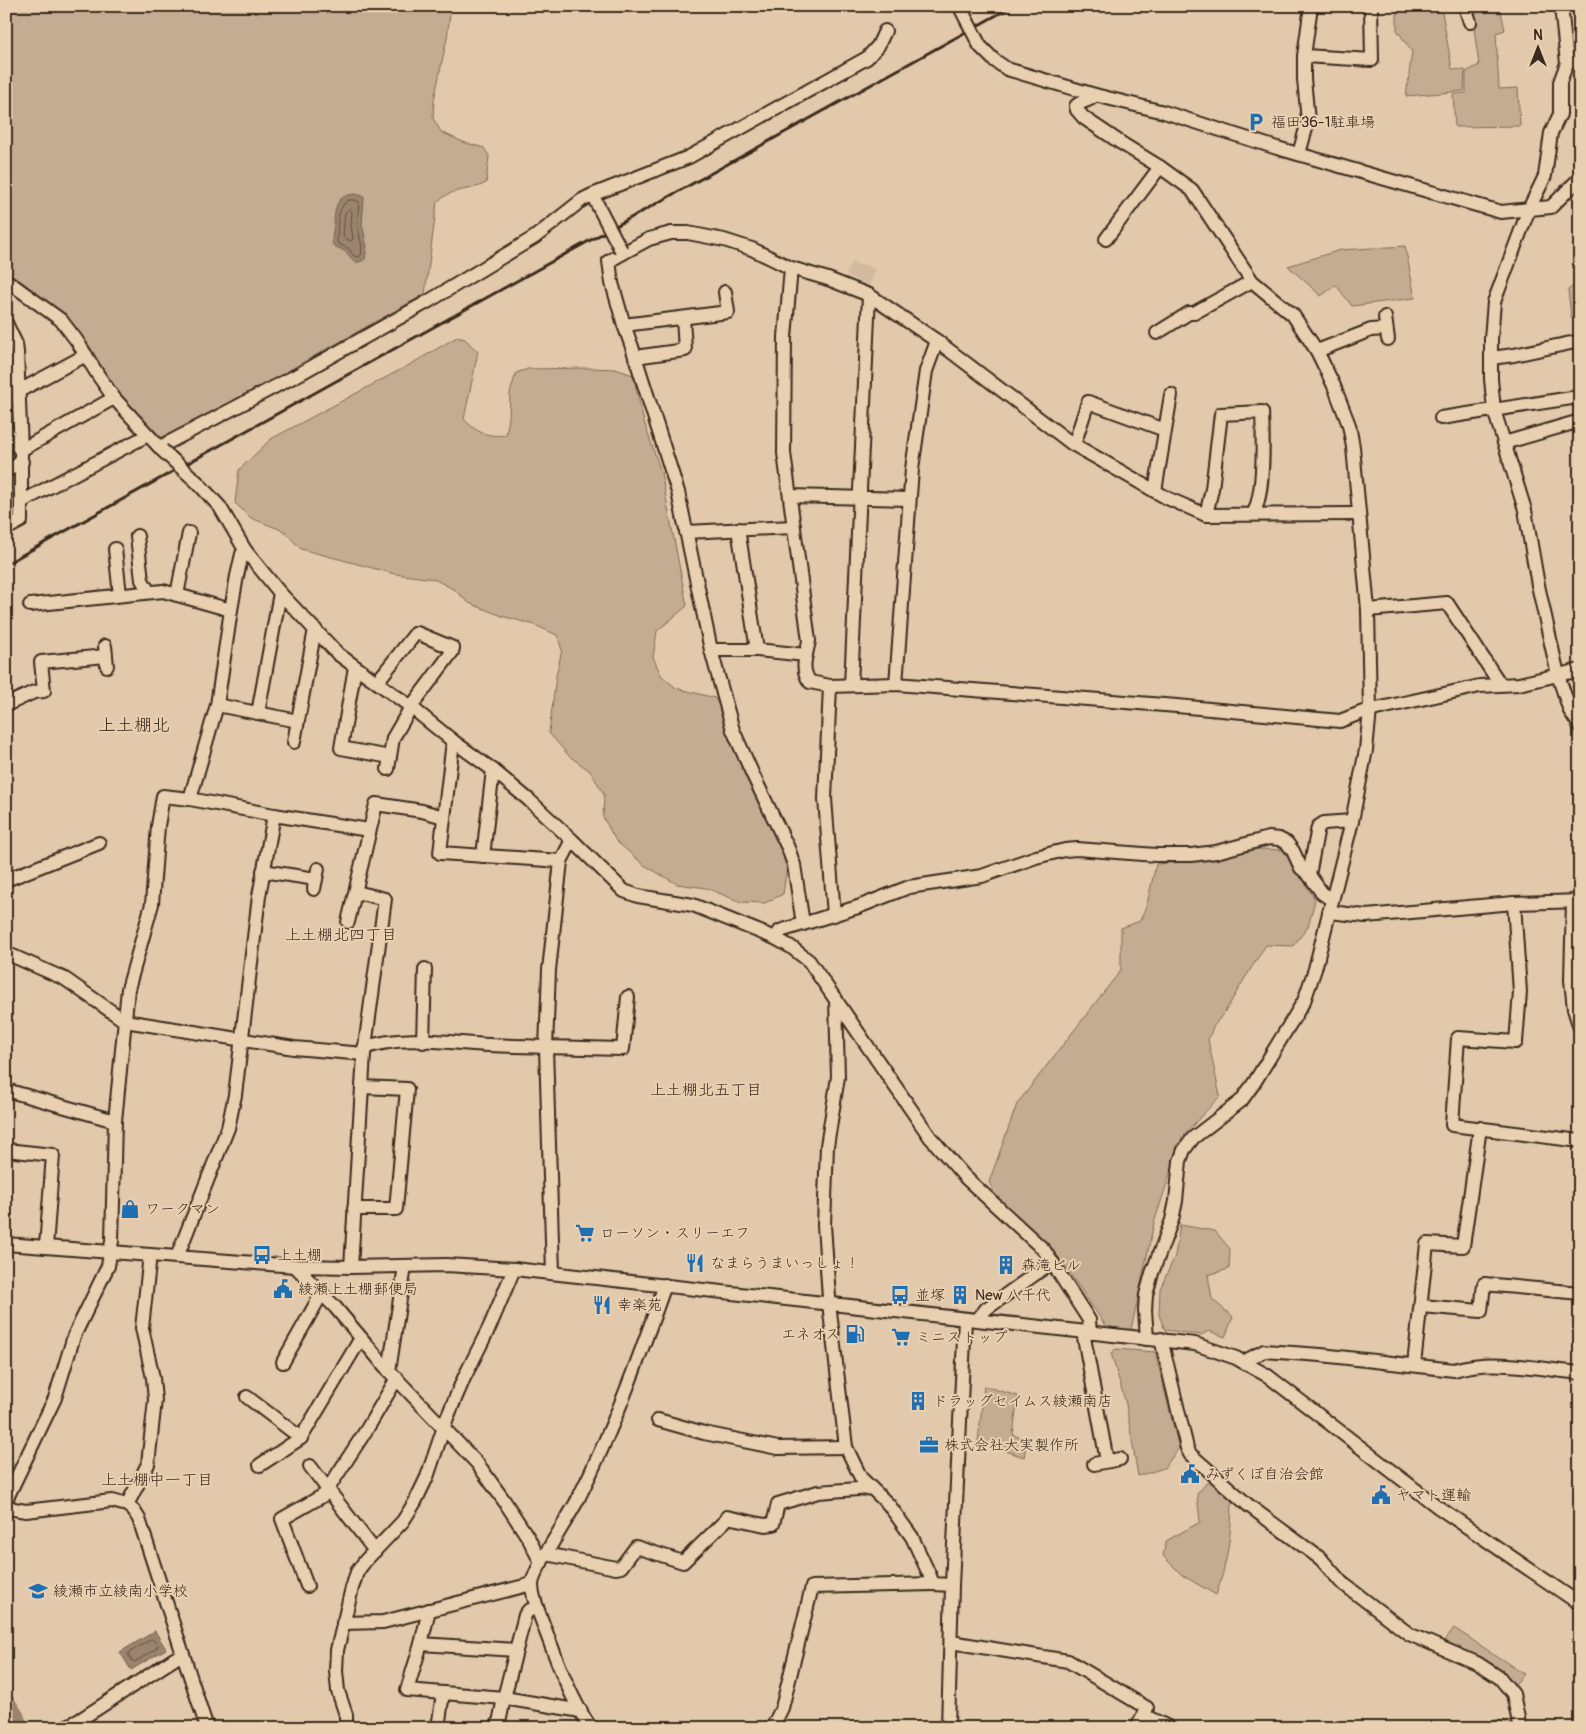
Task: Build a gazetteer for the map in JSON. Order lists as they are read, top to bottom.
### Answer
{
  "districts": [
    "上土棚北",
    "上土棚北四丁目",
    "上土棚北五丁目",
    "上土棚中一丁目"
  ],
  "places": {
    "parking": ["福田36-1駐車場"],
    "shop": ["ワークマン"],
    "supermarket": ["ローソン・スリーエフ", "ミニストップ"],
    "bus stop": ["上土棚", "並塚"],
    "restaurant": ["なまらうまいっしょ！", "幸楽苑"],
    "building": ["森滝ビル", "New 八千代", "ドラッグセイムス綾瀬南店"],
    "public building": ["綾瀬上土棚郵便局", "みずくぼ自治会館", "ヤマト運輸"],
    "fuel station": ["エネオス"],
    "office": ["株式会社大実製作所"],
    "school or university": ["綾瀬市立綾南小学校"]
  },
  "north": "top"
}
